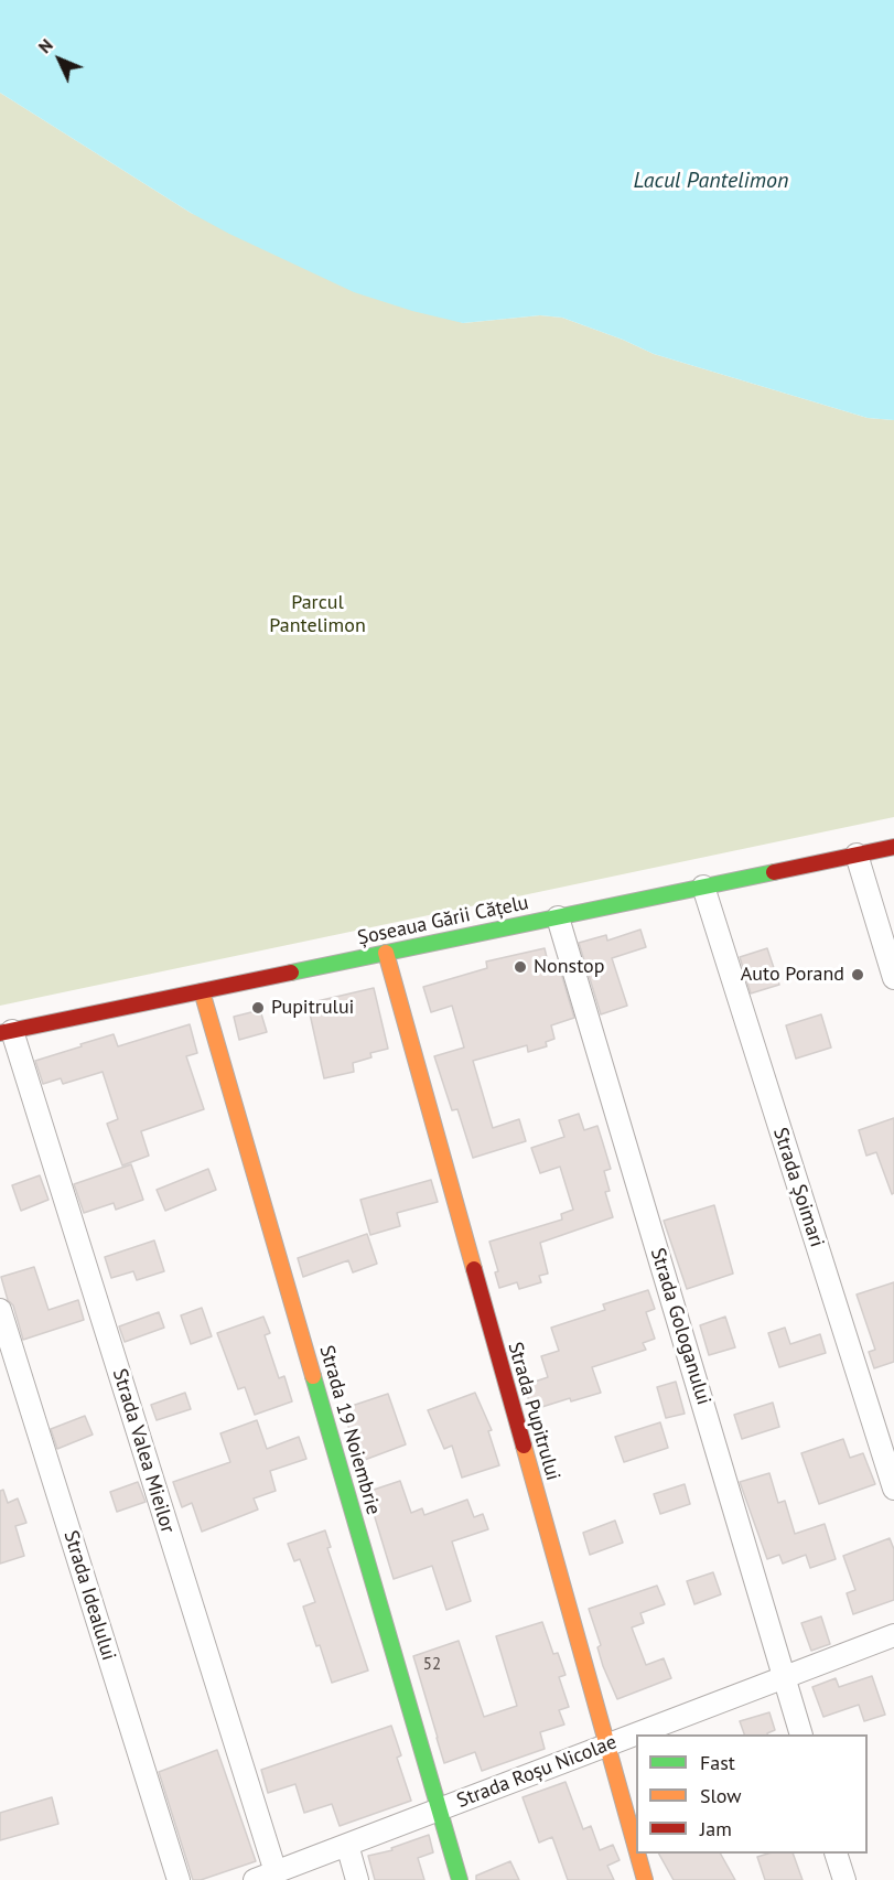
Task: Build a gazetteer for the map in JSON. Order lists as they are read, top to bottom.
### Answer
{
  "streets": {
    "street": [
      "Șoseaua Gării Cățelu",
      "Strada Șoimari",
      "Strada Gologanului",
      "Strada Pupitrului",
      "Strada 19 Noiembrie",
      "Strada Valea Mieilor",
      "Strada Idealului",
      "Strada Roșu Nicolae"
    ]
  },
  "crossings": [
    ["Șoseaua Gării Cățelu", "Strada Șoimari"],
    ["Șoseaua Gării Cățelu", "Strada Gologanului"],
    ["Șoseaua Gării Cățelu", "Strada Pupitrului"],
    ["Șoseaua Gării Cățelu", "Strada 19 Noiembrie"],
    ["Șoseaua Gării Cățelu", "Strada Valea Mieilor"],
    ["Strada Gologanului", "Strada Roșu Nicolae"],
    ["Strada Pupitrului", "Strada Roșu Nicolae"],
    ["Strada 19 Noiembrie", "Strada Roșu Nicolae"],
    ["Strada Valea Mieilor", "Strada Roșu Nicolae"]
  ],
  "water": ["Lacul Pantelimon"],
  "parks": ["Parcul Pantelimon"],
  "places": ["Nonstop", "Auto Porand", "Pupitrului"],
  "house_numbers": ["52"],
  "legend": ["Fast", "Slow", "Jam"],
  "north": "top left"
}
